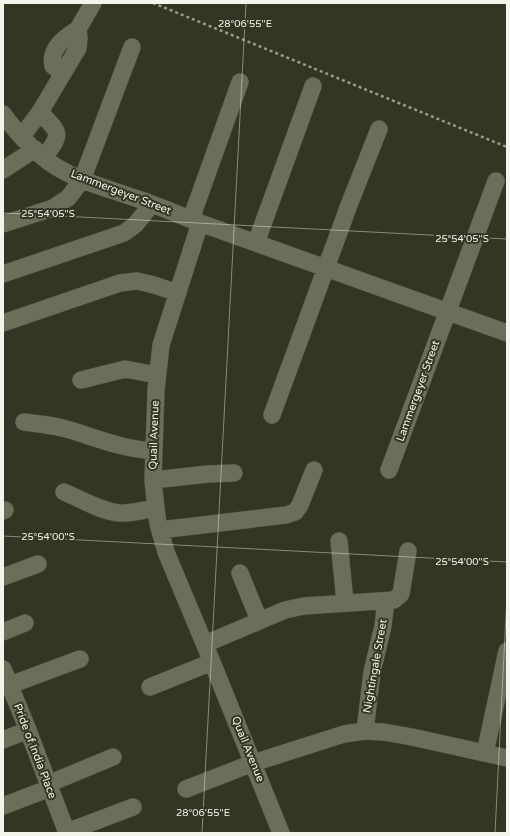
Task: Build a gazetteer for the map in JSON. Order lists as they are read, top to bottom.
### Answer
{
  "streets": {
    "street": [
      "Lammergeyer Street",
      "Quail Avenue",
      "Nightingale Street",
      "Pride of India Place"
    ]
  },
  "crossings": [
    ["Lammergeyer Street", "Quail Avenue"]
  ],
  "coordinates": ["28°06'55\"E", "25°54'05\"S", "25°54'00\"S"]
}
